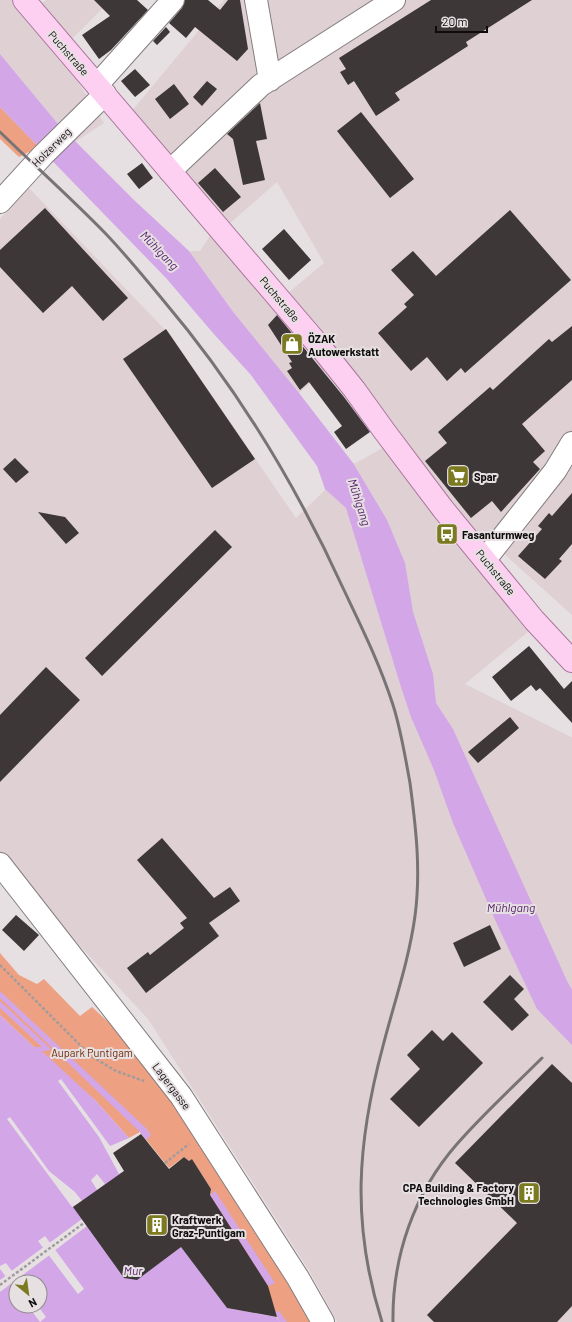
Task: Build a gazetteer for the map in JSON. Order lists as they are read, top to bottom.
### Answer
{
  "streets": {
    "main road": ["Puchstraße"],
    "street": ["Holzerweg", "Lagergasse"]
  },
  "crossings": [
    ["Puchstraße", "Holzerweg"]
  ],
  "water": ["Mühlgang", "Mur"],
  "parks": ["Aupark Puntigam"],
  "places": {
    "shop": ["ÖZAK Autowerkstatt"],
    "supermarket": ["Spar"],
    "bus stop": ["Fasanturmweg"],
    "building": ["CPA Building & Factory Technologies GmbH", "Kraftwerk Graz-Puntigam"]
  },
  "scale_bar": "20 m",
  "north": "bottom right"
}
